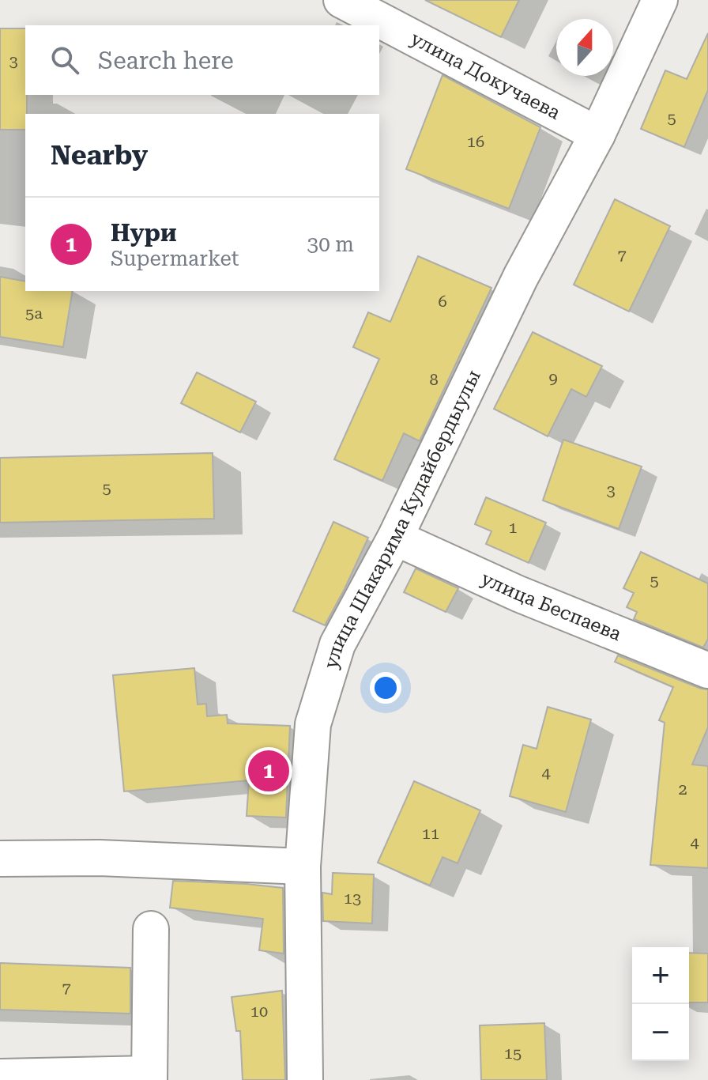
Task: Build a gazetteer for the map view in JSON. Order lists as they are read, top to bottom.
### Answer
{
  "streets": {
    "street": ["улица Докучаева", "улица Шакарима Кудайбердыулы", "улица Беспаева"]
  },
  "crossings": [
    ["улица Докучаева", "улица Шакарима Кудайбердыулы"],
    ["улица Шакарима Кудайбердыулы", "улица Беспаева"]
  ],
  "house_numbers": [
    "3",
    "5",
    "16",
    "7",
    "6",
    "5а",
    "9",
    "8",
    "5",
    "3",
    "1",
    "5",
    "4",
    "2",
    "11",
    "4",
    "13",
    "7",
    "10",
    "15"
  ],
  "north": "top",
  "page": {
    "search": "Search here",
    "heading": "Nearby",
    "list": [
      {
        "mark": "1",
        "name": "Нури",
        "note": "Supermarket",
        "value": "30 m"
      }
    ],
    "pins": "1",
    "map_buttons": ["+", "−"]
  }
}
